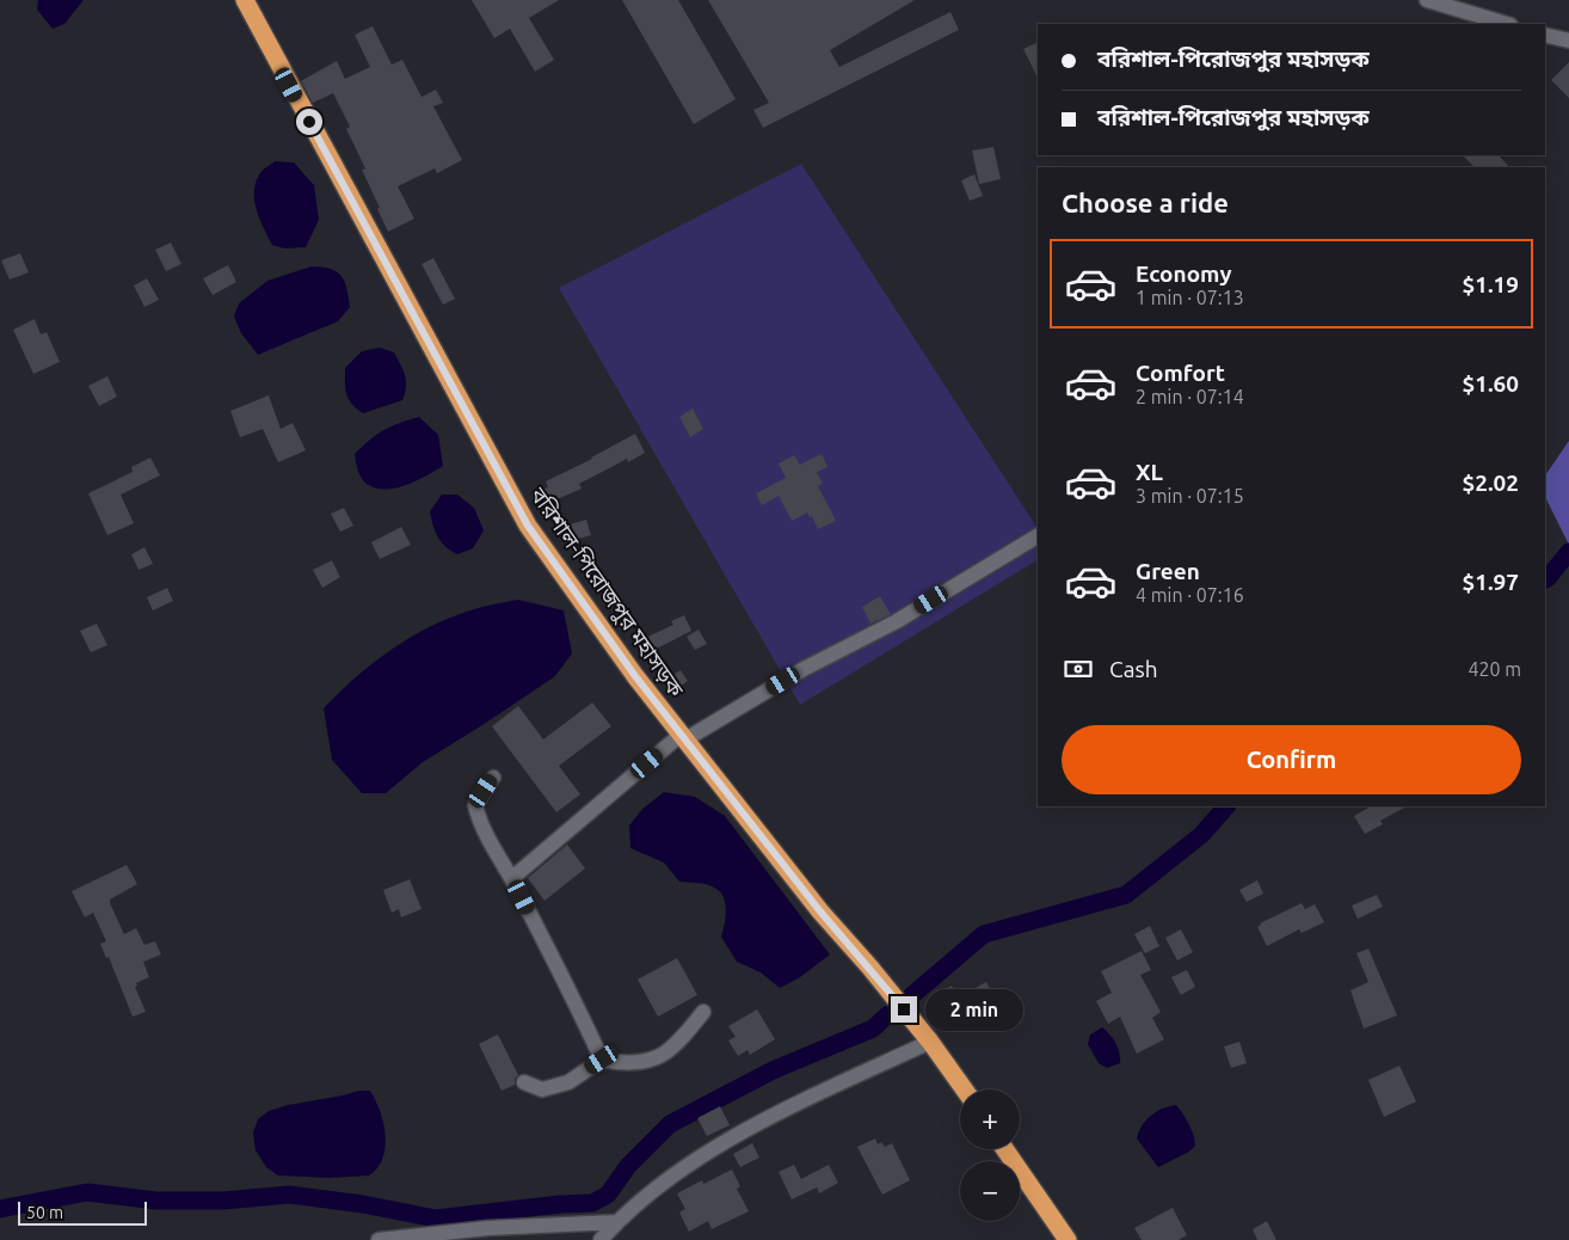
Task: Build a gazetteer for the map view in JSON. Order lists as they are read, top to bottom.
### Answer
{
  "streets": {
    "highway": ["বরিশাল-পিরোজপুর মহাসড়ক"]
  },
  "scale_bar": "50 m",
  "page": {
    "banner": ["বরিশাল-পিরোজপুর মহাসড়ক", "বরিশাল-পিরোজপুর মহাসড়ক"],
    "heading": "Choose a ride",
    "list": [
      {
        "name": "Economy",
        "note": "1 min · 07:13",
        "value": "$1.19"
      },
      {
        "name": "Comfort",
        "note": "2 min · 07:14",
        "value": "$1.60"
      },
      {
        "name": "XL",
        "note": "3 min · 07:15",
        "value": "$2.02"
      },
      {
        "name": "Green",
        "note": "4 min · 07:16",
        "value": "$1.97"
      }
    ],
    "pay": ["Cash", "420 m"],
    "buttons": "Confirm",
    "bubble": "2 min",
    "map_buttons": ["+", "−"],
    "scale": "50 m"
  }
}
